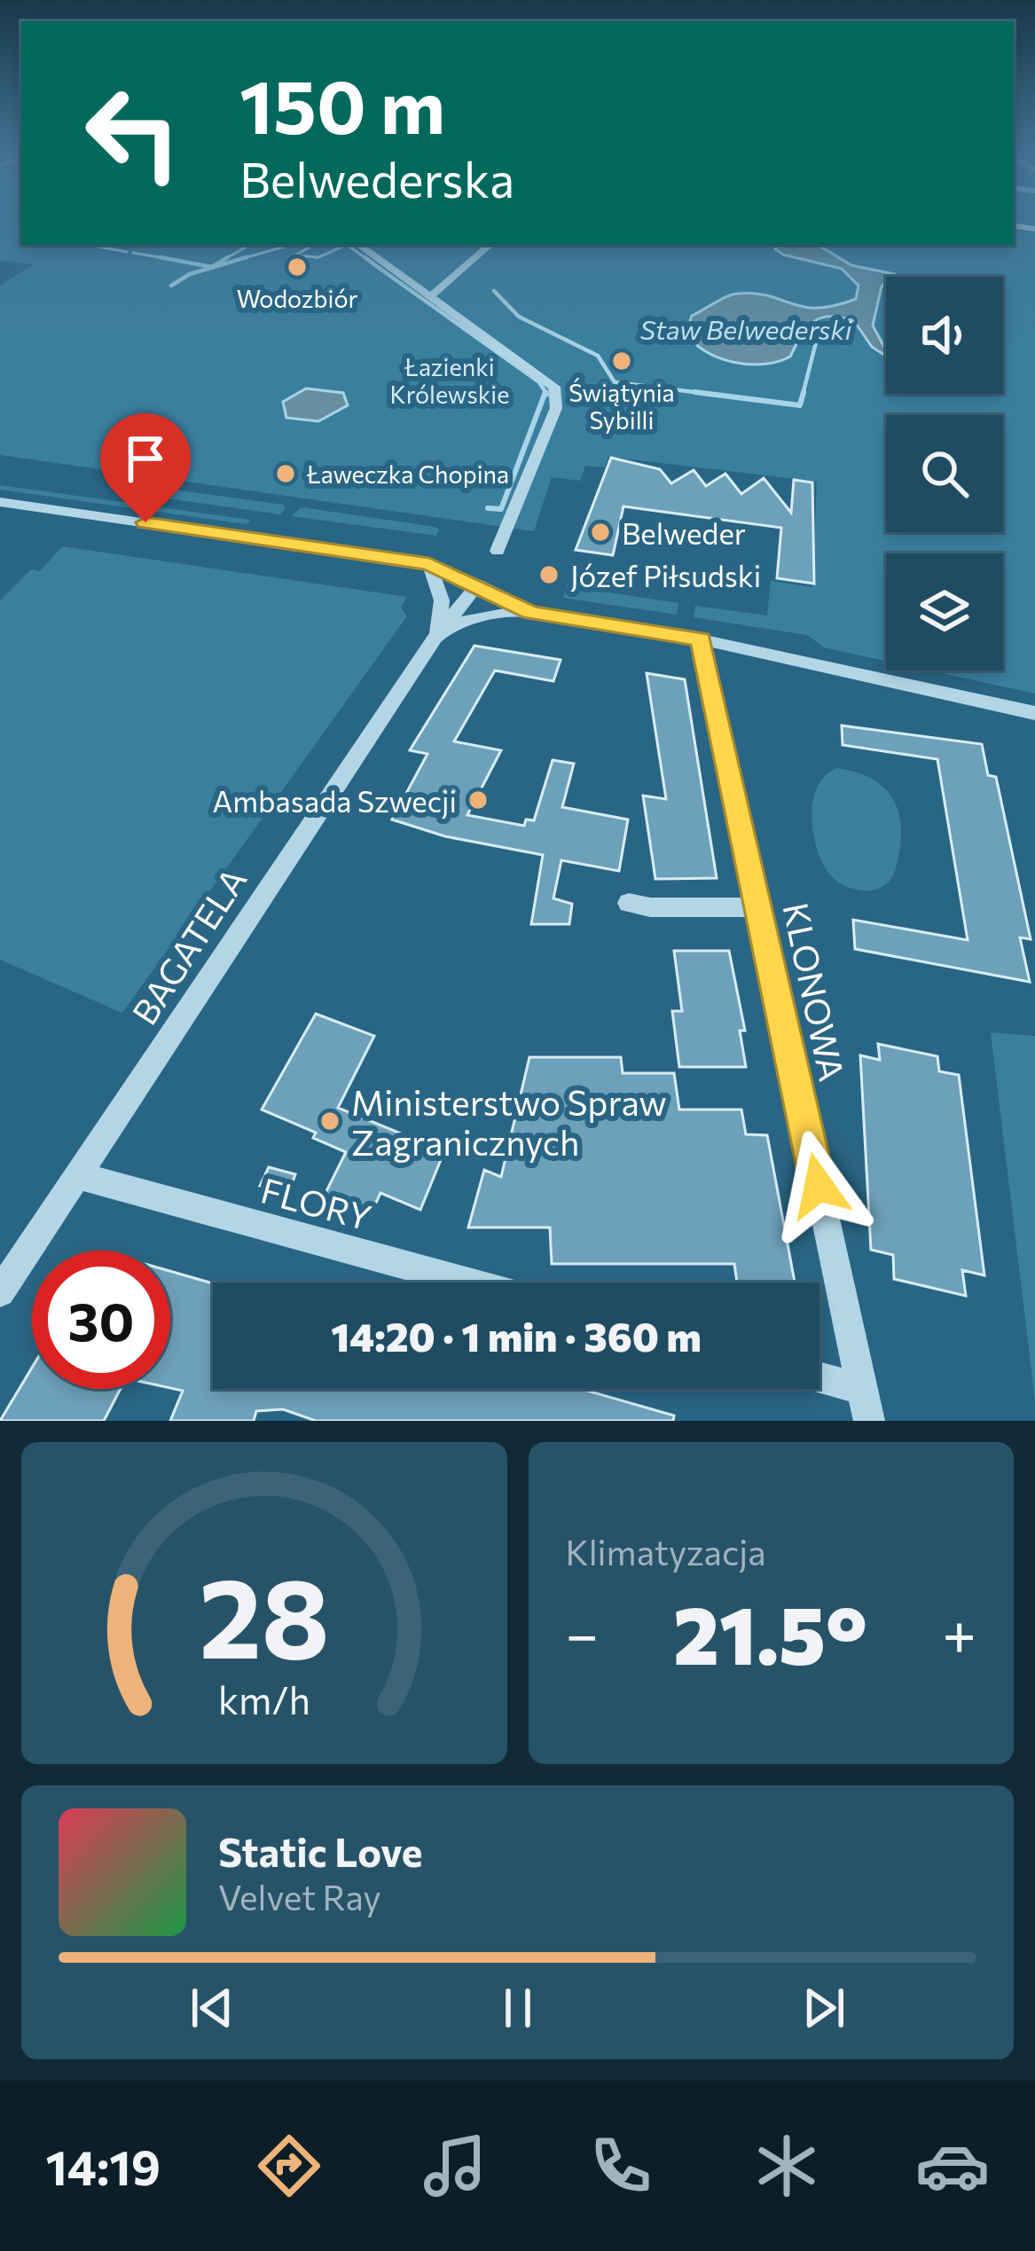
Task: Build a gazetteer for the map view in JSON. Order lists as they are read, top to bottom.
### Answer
{
  "streets": {
    "street": ["BAGATELA", "KLONOWA", "FLORY"]
  },
  "crossings": [
    ["BAGATELA", "FLORY"]
  ],
  "water": ["Staw Belwederski"],
  "parks": ["Łazienki Królewskie"],
  "places": [
    "Wodozbiór",
    "Świątynia Sybilli",
    "Ławeczka Chopina",
    "Belweder",
    "Józef Piłsudski",
    "Ambasada Szwecji",
    "Ministerstwo Spraw Zagranicznych"
  ],
  "page": {
    "turn": ["150 m", "Belwederska"],
    "limit": "30",
    "trip": "14:20 · 1 min · 360 m",
    "tile": "Klimatyzacja",
    "heat": ["−", "21.5°", "+"],
    "song": ["Static Love", "Velvet Ray"],
    "tabs": "14:19",
    "gauge": ["28", "km/h"]
  }
}
